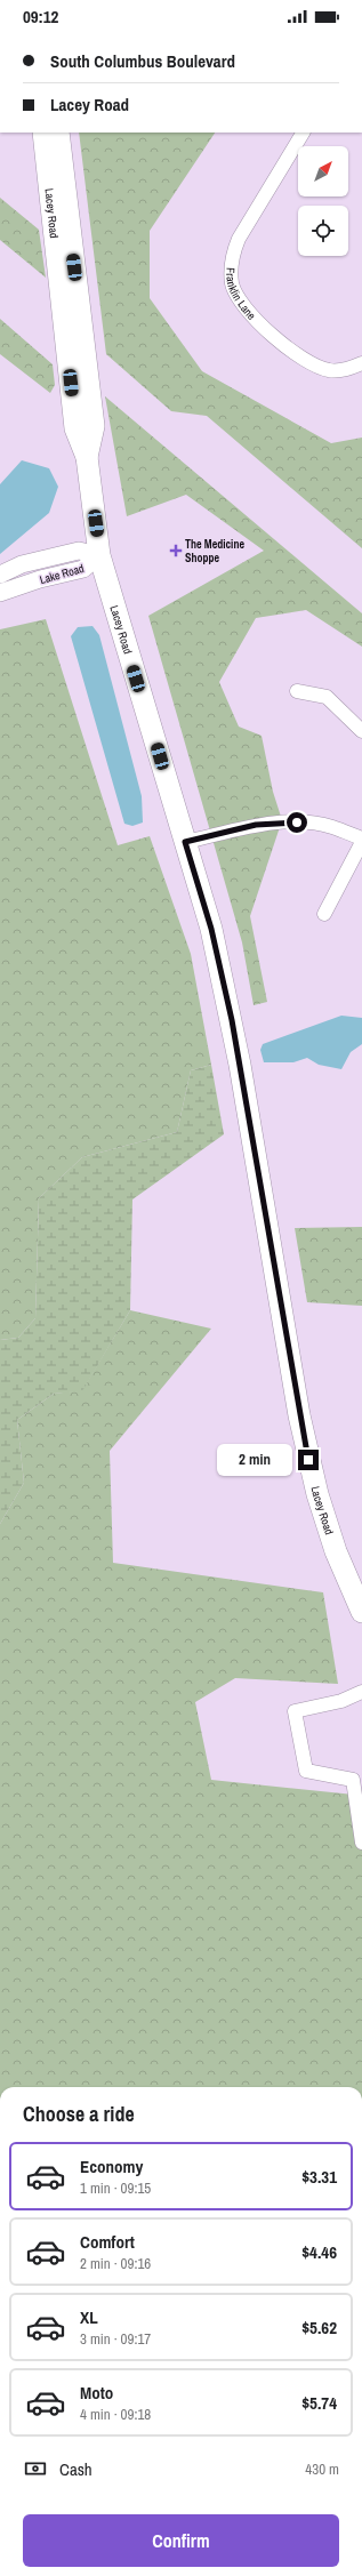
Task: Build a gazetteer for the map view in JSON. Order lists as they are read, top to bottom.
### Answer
{
  "streets": {
    "main road": ["Lacey Road"],
    "street": ["Franklin Lane", "Lake Road"]
  },
  "crossings": [
    ["Lacey Road", "Lake Road"]
  ],
  "places": {
    "health": ["The Medicine Shoppe"]
  },
  "north": "top right",
  "page": {
    "status": "09:12",
    "banner": ["South Columbus Boulevard", "Lacey Road"],
    "bubble": "2 min",
    "heading": "Choose a ride",
    "list": [
      {
        "name": "Economy",
        "note": "1 min · 09:15",
        "value": "$3.31"
      },
      {
        "name": "Comfort",
        "note": "2 min · 09:16",
        "value": "$4.46"
      },
      {
        "name": "XL",
        "note": "3 min · 09:17",
        "value": "$5.62"
      },
      {
        "name": "Moto",
        "note": "4 min · 09:18",
        "value": "$5.74"
      }
    ],
    "pay": ["Cash", "430 m"],
    "buttons": "Confirm"
  }
}
